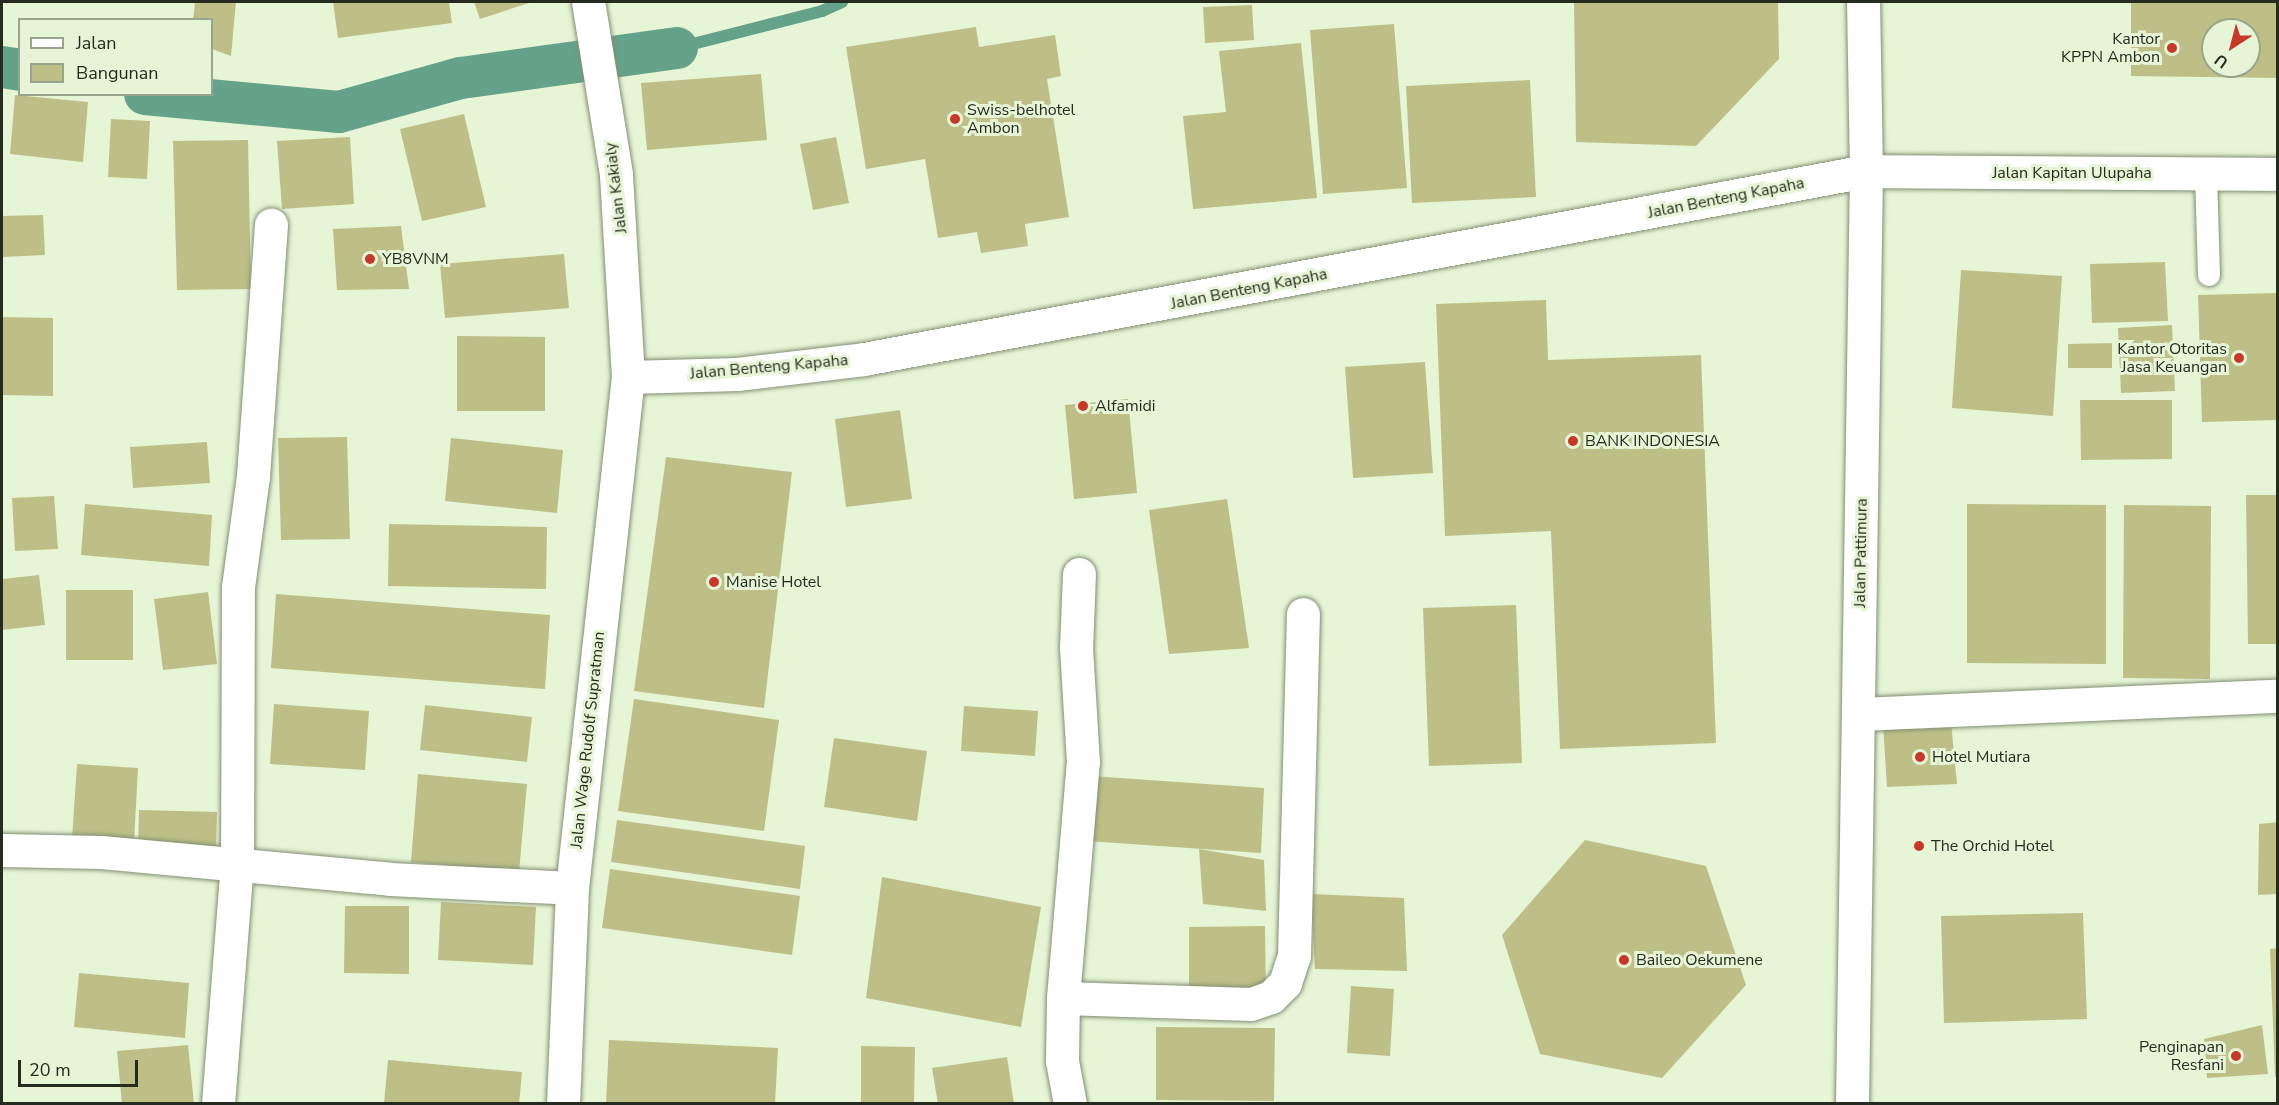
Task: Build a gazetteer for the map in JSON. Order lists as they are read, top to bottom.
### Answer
{
  "streets": {
    "street": [
      "Jalan Kapitan Ulupaha",
      "Jalan Kakialy",
      "Jalan Benteng Kapaha",
      "Jalan Pattimura",
      "Jalan Wage Rudolf Supratman"
    ]
  },
  "crossings": [
    ["Jalan Kapitan Ulupaha", "Jalan Benteng Kapaha"],
    ["Jalan Kapitan Ulupaha", "Jalan Pattimura"],
    ["Jalan Kakialy", "Jalan Benteng Kapaha"],
    ["Jalan Kakialy", "Jalan Wage Rudolf Supratman"],
    ["Jalan Benteng Kapaha", "Jalan Pattimura"],
    ["Jalan Benteng Kapaha", "Jalan Wage Rudolf Supratman"]
  ],
  "places": [
    "Kantor KPPN Ambon",
    "Swiss-belhotel Ambon",
    "YB8VNM",
    "Kantor Otoritas Jasa Keuangan",
    "Alfamidi",
    "BANK INDONESIA",
    "Manise Hotel",
    "Hotel Mutiara",
    "The Orchid Hotel",
    "Baileo Oekumene",
    "Penginapan Resfani"
  ],
  "legend": ["Jalan", "Bangunan"],
  "scale_bar": "20 m",
  "north": "bottom left"
}
